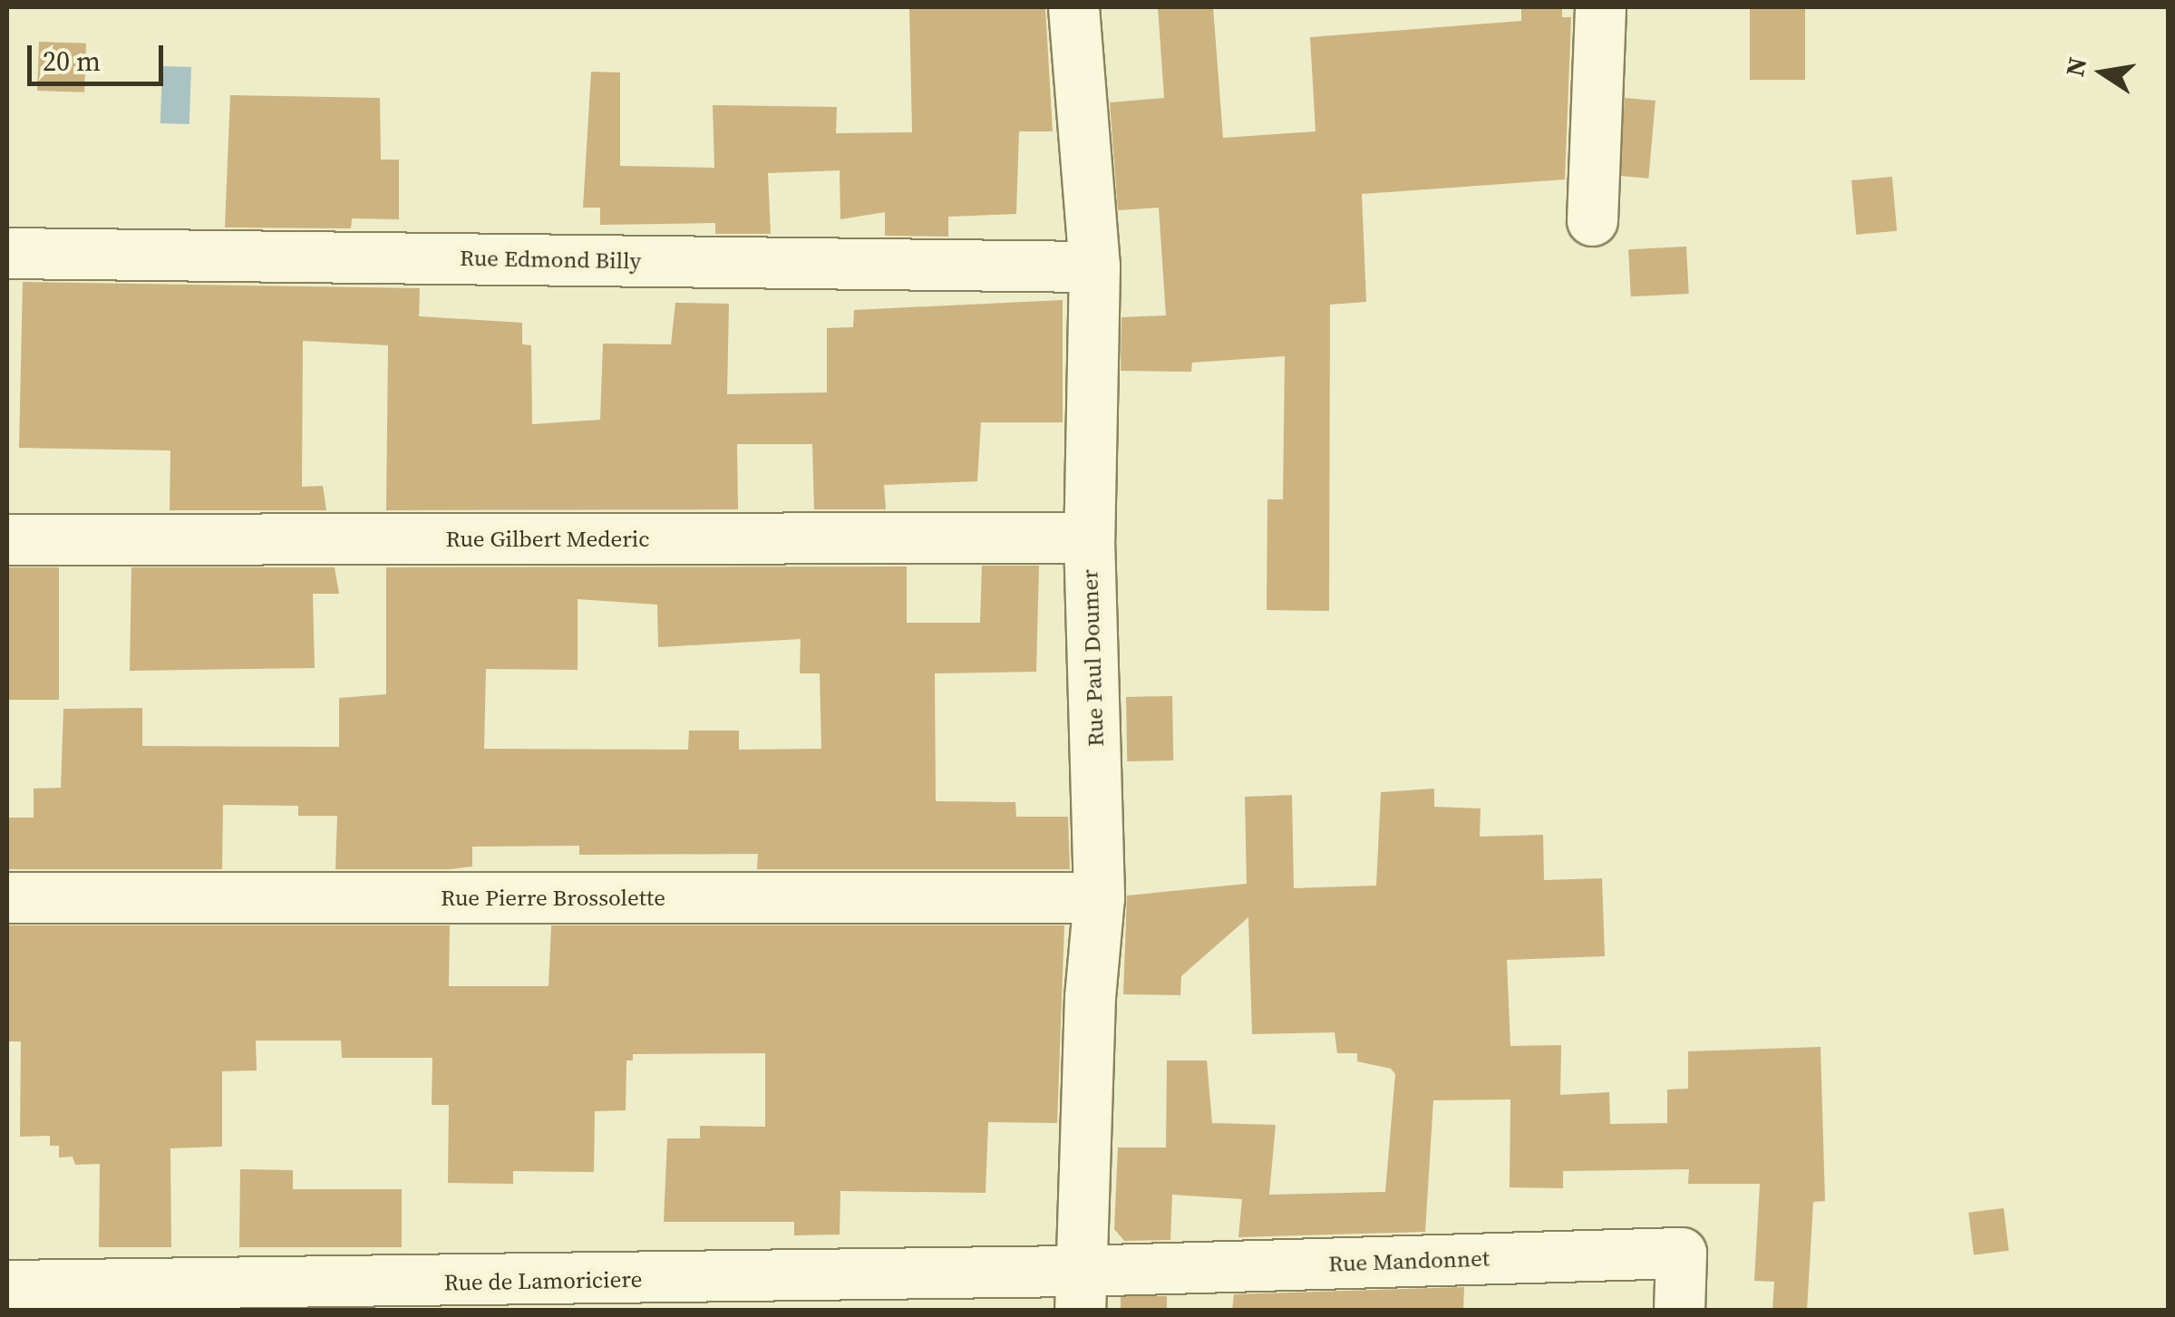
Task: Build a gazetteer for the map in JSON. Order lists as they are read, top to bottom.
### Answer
{
  "streets": {
    "street": [
      "Rue Edmond Billy",
      "Rue Gilbert Mederic",
      "Rue Paul Doumer",
      "Rue Pierre Brossolette",
      "Rue Mandonnet",
      "Rue de Lamoriciere"
    ]
  },
  "crossings": [
    ["Rue Edmond Billy", "Rue Paul Doumer"],
    ["Rue Gilbert Mederic", "Rue Paul Doumer"],
    ["Rue Paul Doumer", "Rue Pierre Brossolette"],
    ["Rue Paul Doumer", "Rue Mandonnet"],
    ["Rue Paul Doumer", "Rue de Lamoriciere"],
    ["Rue Mandonnet", "Rue de Lamoriciere"]
  ],
  "scale_bar": "20 m",
  "north": "left"
}
